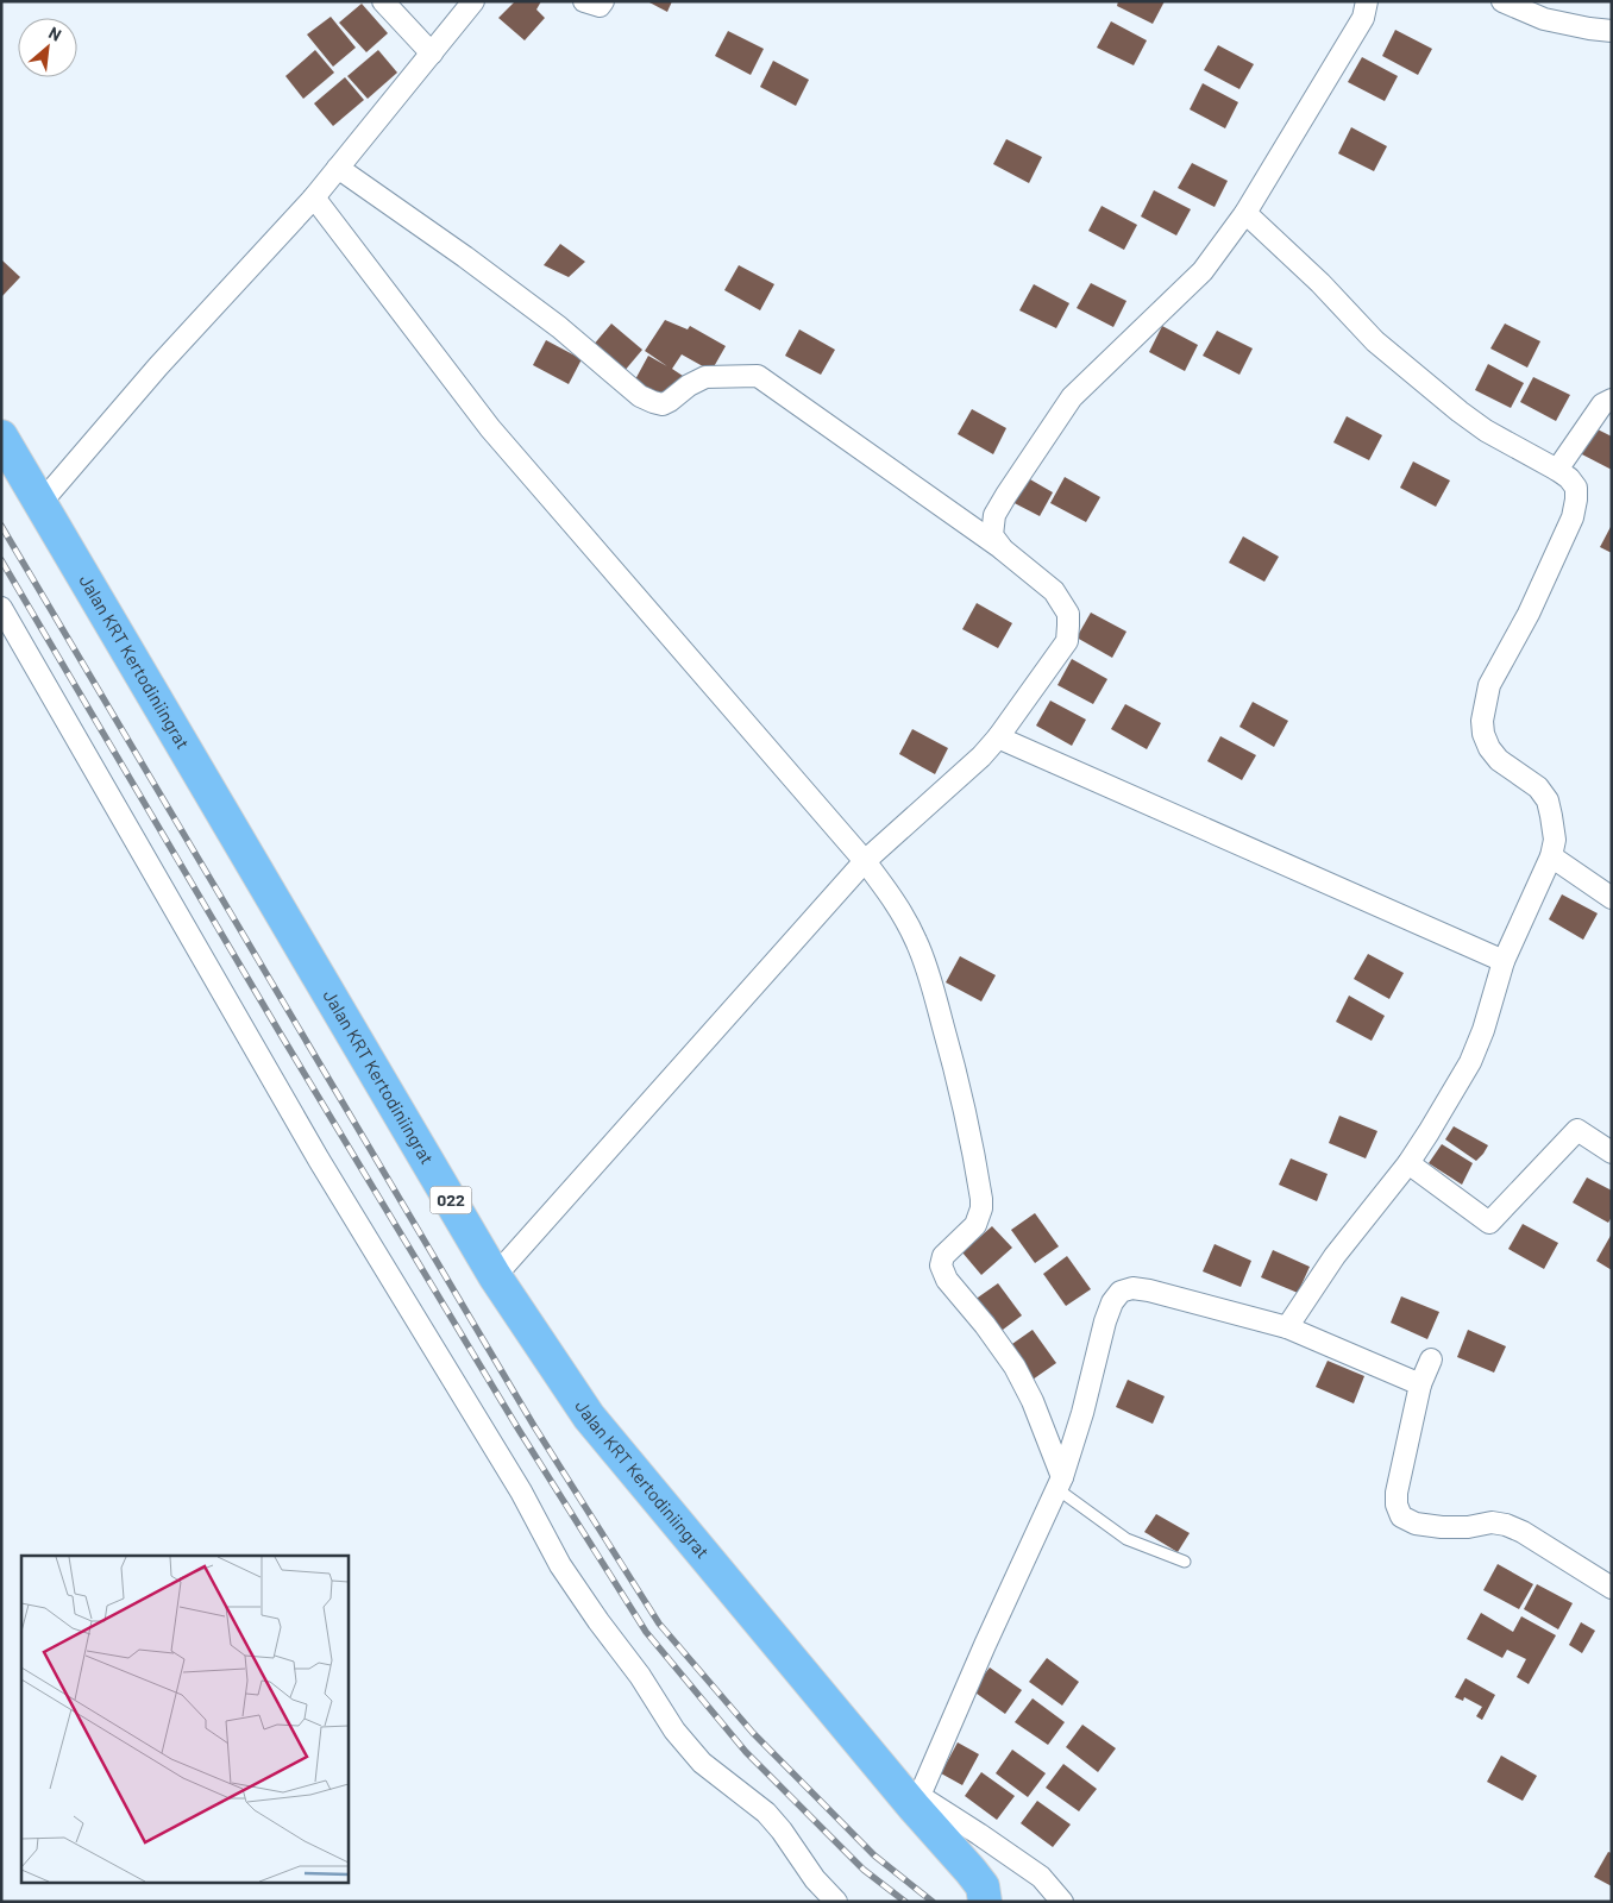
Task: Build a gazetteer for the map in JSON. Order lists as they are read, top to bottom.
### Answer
{
  "streets": {
    "main road": ["Jalan KRT Kertodiniingrat", "022"]
  },
  "north": "top right"
}
